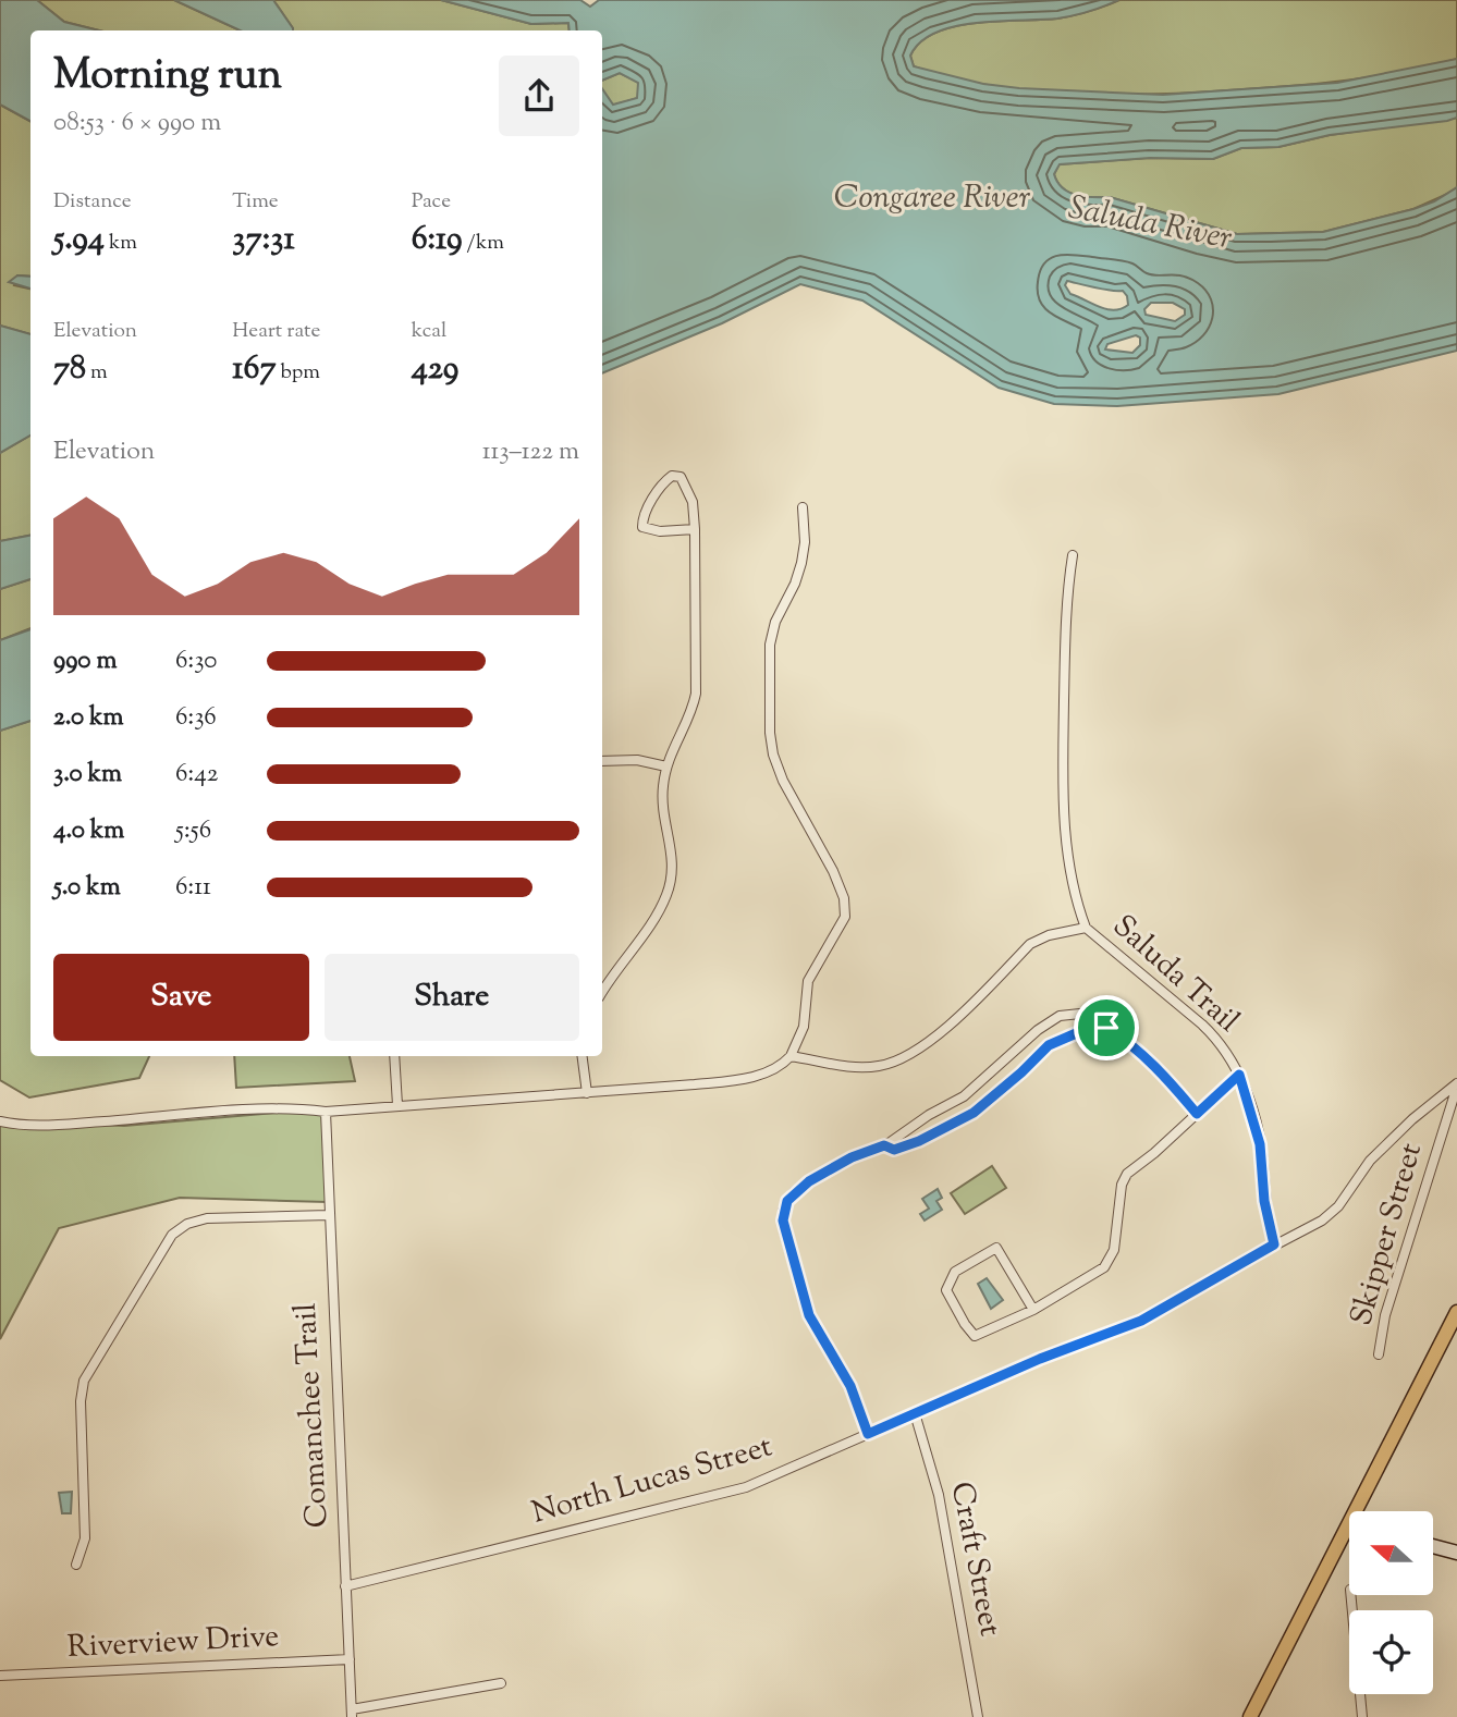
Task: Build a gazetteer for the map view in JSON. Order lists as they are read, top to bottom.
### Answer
{
  "streets": {
    "street": [
      "Saluda Trail",
      "Skipper Street",
      "Comanchee Trail",
      "North Lucas Street",
      "Craft Street",
      "Riverview Drive"
    ]
  },
  "crossings": [
    ["Saluda Trail", "North Lucas Street"],
    ["Skipper Street", "North Lucas Street"],
    ["Comanchee Trail", "North Lucas Street"],
    ["Comanchee Trail", "Riverview Drive"],
    ["North Lucas Street", "Craft Street"]
  ],
  "water": ["Congaree River", "Saluda River"],
  "north": "left",
  "page": {
    "heading": ["Morning run", "08:53 · 6 × 990 m"],
    "stats": [
      ["Distance", "5.94 km"],
      ["Time", "37:31"],
      ["Pace", "6:19 /km"],
      ["Elevation", "78 m"],
      ["Heart rate", "167 bpm"],
      ["kcal", "429"]
    ],
    "chart": ["Elevation", "113–122 m"],
    "list": [
      {
        "name": "990 m",
        "note": "6:30"
      },
      {
        "name": "2.0 km",
        "note": "6:36"
      },
      {
        "name": "3.0 km",
        "note": "6:42"
      },
      {
        "name": "4.0 km",
        "note": "5:56"
      },
      {
        "name": "5.0 km",
        "note": "6:11"
      }
    ],
    "buttons": ["Save", "Share"]
  }
}
